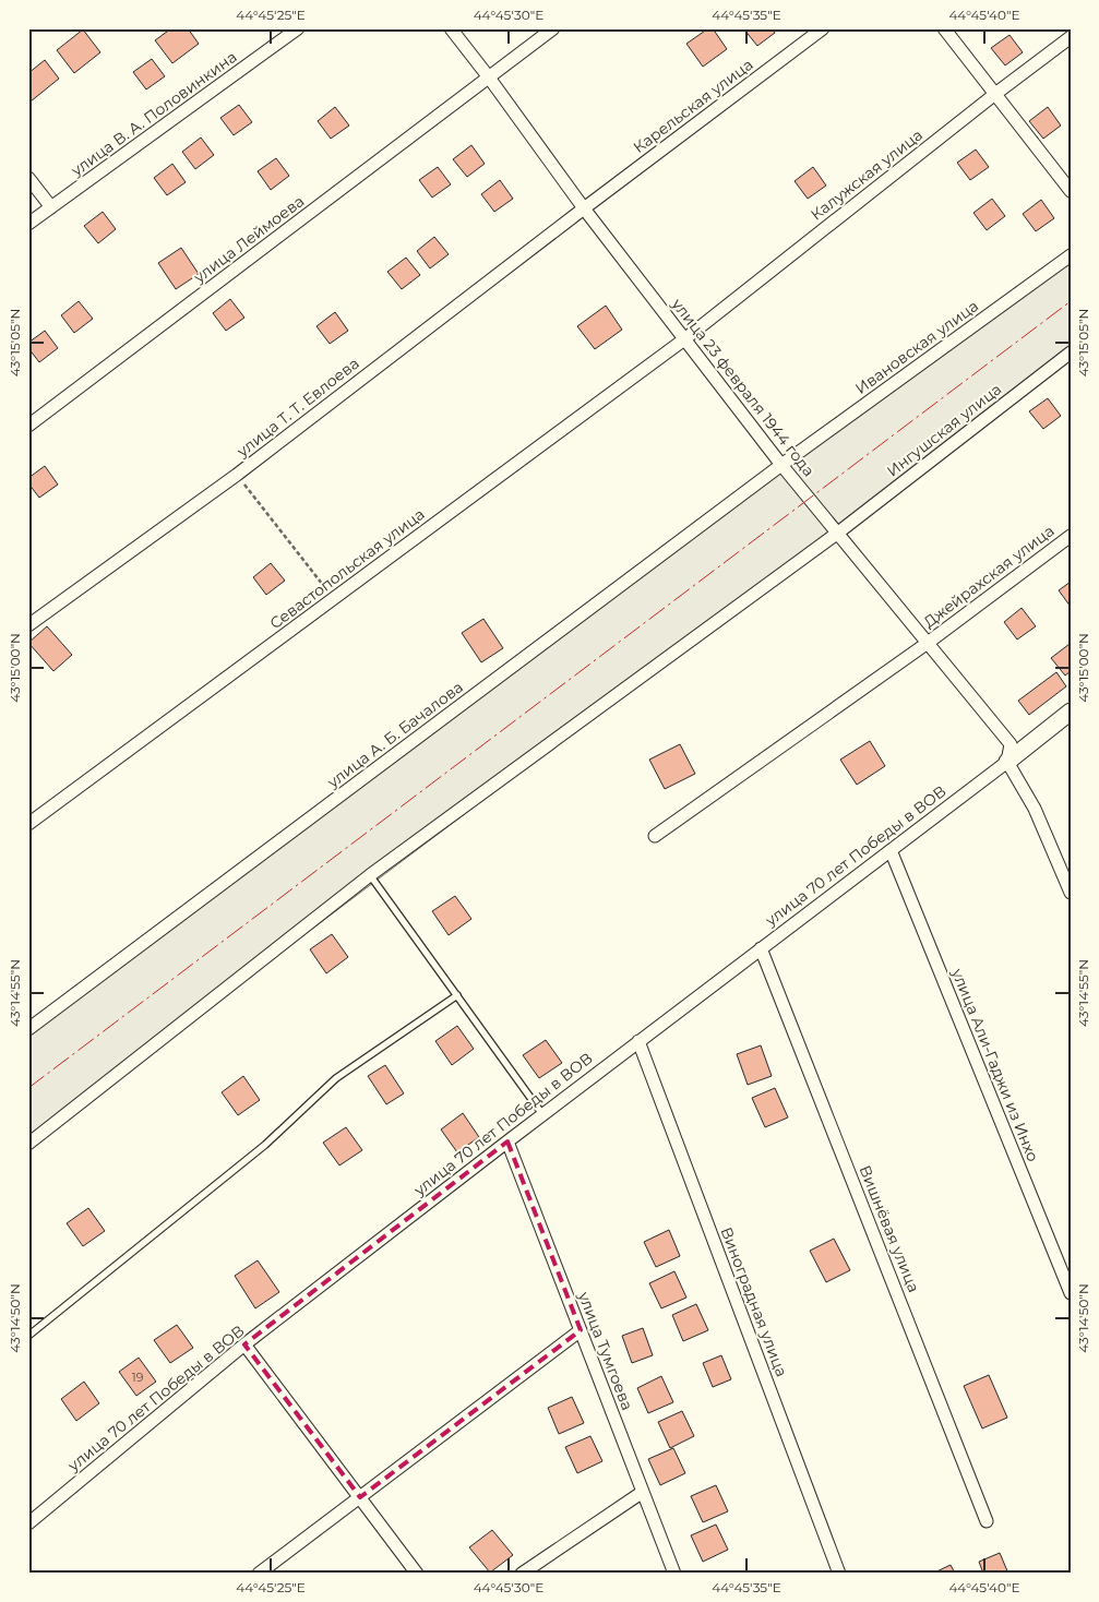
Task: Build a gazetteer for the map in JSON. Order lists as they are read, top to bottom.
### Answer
{
  "streets": {
    "street": [
      "Карельская улица",
      "улица В. А. Половинкина",
      "Калужская улица",
      "улица Леймоева",
      "Ивановская улица",
      "улица 23 февраля 1944 года",
      "улица Т. Т. Евлоева",
      "Ингушская улица",
      "Севастопольская улица",
      "Джейрахская улица",
      "улица А. Б. Бачалова",
      "улица 70 лет Победы в ВОВ",
      "улица Али-Гаджи из Инхо",
      "Вишнёвая улица",
      "Виноградная улица",
      "улица Тумгоева"
    ]
  },
  "crossings": [
    ["Карельская улица", "улица 23 февраля 1944 года"],
    ["Карельская улица", "улица Т. Т. Евлоева"],
    ["Калужская улица", "улица 23 февраля 1944 года"],
    ["Калужская улица", "Севастопольская улица"],
    ["улица Леймоева", "улица 23 февраля 1944 года"],
    ["Ивановская улица", "улица 23 февраля 1944 года"],
    ["Ивановская улица", "улица А. Б. Бачалова"],
    ["улица 23 февраля 1944 года", "улица Т. Т. Евлоева"],
    ["улица 23 февраля 1944 года", "Ингушская улица"],
    ["улица 23 февраля 1944 года", "Севастопольская улица"],
    ["улица 23 февраля 1944 года", "Джейрахская улица"],
    ["улица 23 февраля 1944 года", "улица А. Б. Бачалова"],
    ["улица 23 февраля 1944 года", "улица 70 лет Победы в ВОВ"],
    ["улица 70 лет Победы в ВОВ", "улица Али-Гаджи из Инхо"],
    ["улица 70 лет Победы в ВОВ", "Вишнёвая улица"],
    ["улица 70 лет Победы в ВОВ", "Виноградная улица"],
    ["улица 70 лет Победы в ВОВ", "улица Тумгоева"]
  ],
  "house_numbers": ["19"],
  "coordinates": [
    "44°45'25\"E",
    "44°45'30\"E",
    "44°45'35\"E",
    "44°45'40\"E",
    "43°15'05\"N",
    "43°15'00\"N",
    "43°14'55\"N",
    "43°14'50\"N"
  ]
}
